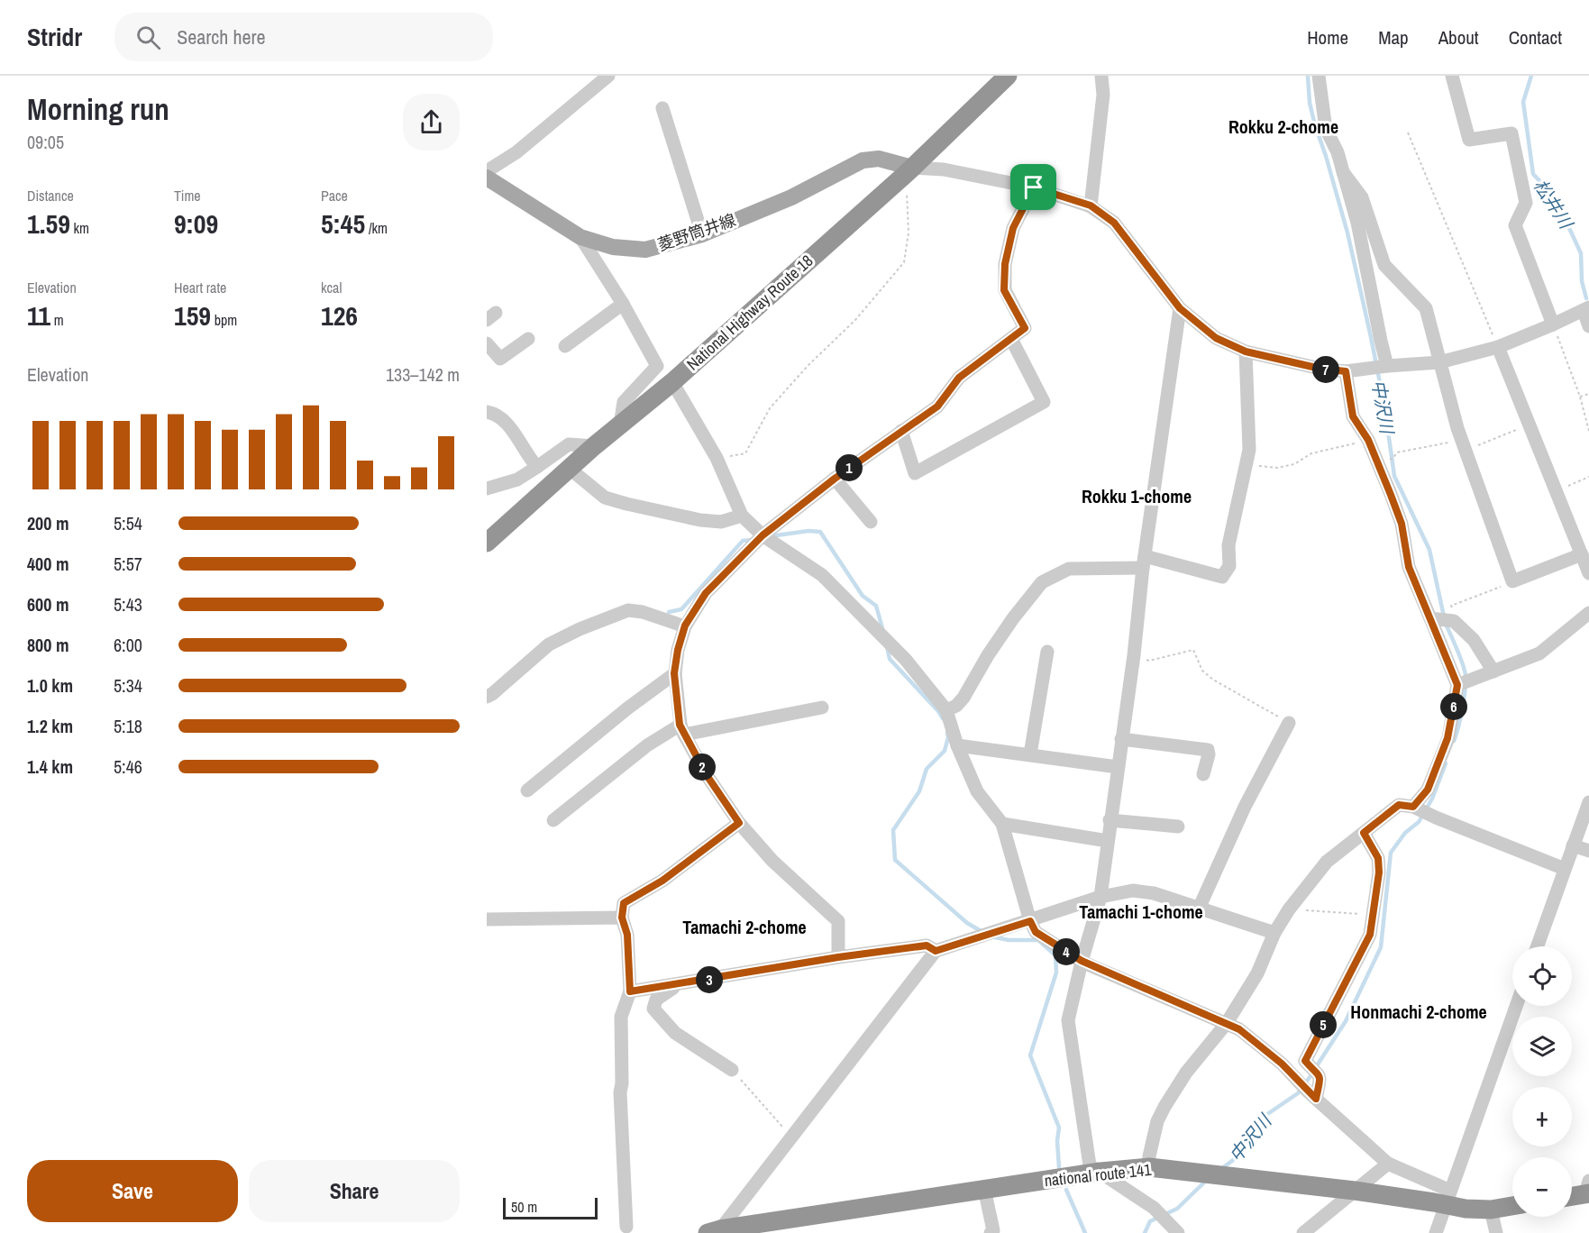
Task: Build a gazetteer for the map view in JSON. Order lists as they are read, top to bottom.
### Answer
{
  "streets": {
    "highway": ["National Highway Route 18", "national route 141"],
    "main road": ["菱野筒井線"]
  },
  "crossings": [
    ["菱野筒井線", "National Highway Route 18"]
  ],
  "districts": [
    "Rokku 2-chome",
    "Rokku 1-chome",
    "Tamachi 1-chome",
    "Tamachi 2-chome",
    "Honmachi 2-chome"
  ],
  "water": ["松井川", "中沢川"],
  "scale_bar": "50 m",
  "page": {
    "header": "Stridr",
    "search": "Search here",
    "nav": [
      "Home",
      "Map",
      "About",
      "Contact"
    ],
    "heading": ["Morning run", "09:05"],
    "stats": [
      ["Distance", "1.59 km"],
      ["Time", "9:09"],
      ["Pace", "5:45 /km"],
      ["Elevation", "11 m"],
      ["Heart rate", "159 bpm"],
      ["kcal", "126"]
    ],
    "chart": ["Elevation", "133–142 m"],
    "pins": [
      "7",
      "1",
      "6",
      "2",
      "4",
      "3",
      "5"
    ],
    "list": [
      {
        "name": "200 m",
        "note": "5:54"
      },
      {
        "name": "400 m",
        "note": "5:57"
      },
      {
        "name": "600 m",
        "note": "5:43"
      },
      {
        "name": "800 m",
        "note": "6:00"
      },
      {
        "name": "1.0 km",
        "note": "5:34"
      },
      {
        "name": "1.2 km",
        "note": "5:18"
      },
      {
        "name": "1.4 km",
        "note": "5:46"
      }
    ],
    "map_buttons": ["+", "−"],
    "buttons": ["Save", "Share"],
    "scale": "50 m"
  }
}
